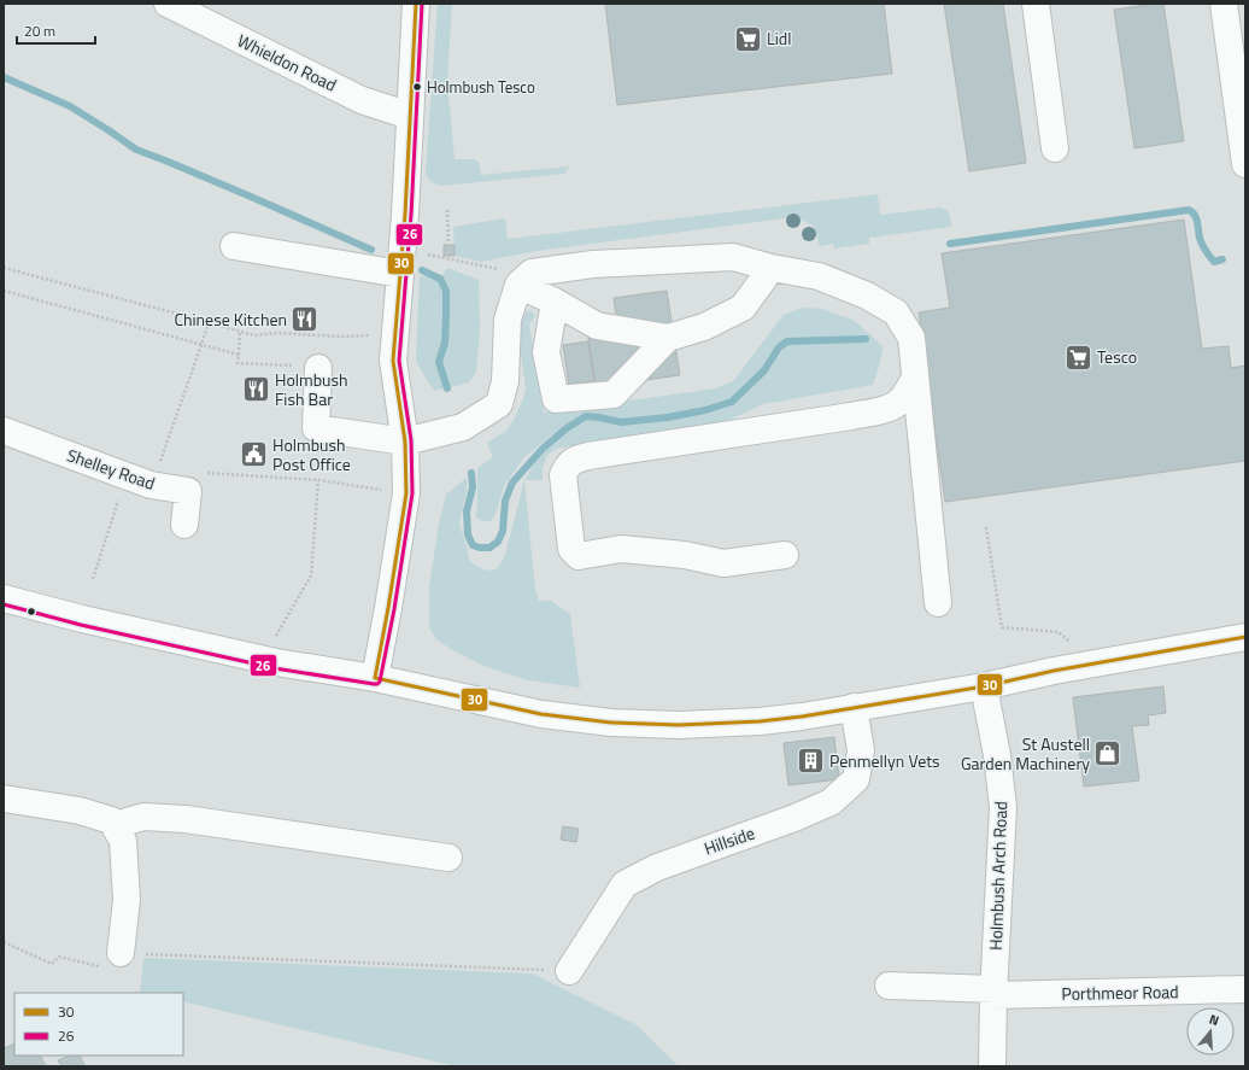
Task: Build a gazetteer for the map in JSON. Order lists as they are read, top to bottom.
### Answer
{
  "streets": {
    "main road": [
      "Whieldon Road",
      "Shelley Road",
      "Hillside",
      "Holmbush Arch Road",
      "Porthmeor Road"
    ]
  },
  "crossings": [
    ["Holmbush Arch Road", "Porthmeor Road"]
  ],
  "places": {
    "supermarket": ["Lidl", "Tesco"],
    "other": ["Holmbush Tesco"],
    "restaurant": ["Chinese Kitchen", "Holmbush Fish Bar"],
    "public building": ["Holmbush Post Office"],
    "shop": ["St Austell Garden Machinery"],
    "building": ["Penmellyn Vets"]
  },
  "lines": ["transit line 30", "transit line 26"],
  "legend": ["30", "26"],
  "scale_bar": "20 m",
  "north": "top"
}
